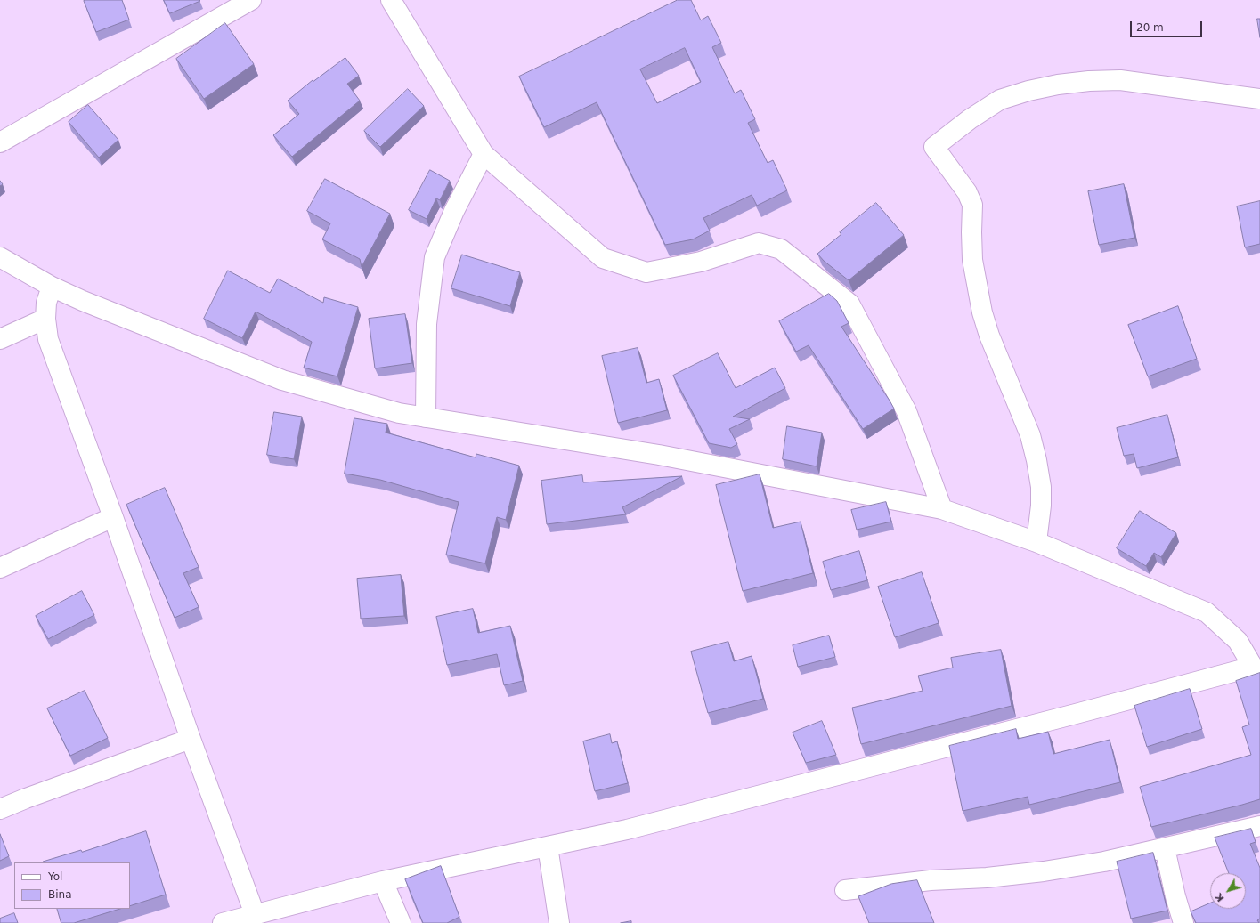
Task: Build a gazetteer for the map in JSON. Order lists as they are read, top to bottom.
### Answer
{
  "legend": ["Yol", "Bina"],
  "scale_bar": "20 m",
  "north": "bottom left"
}
